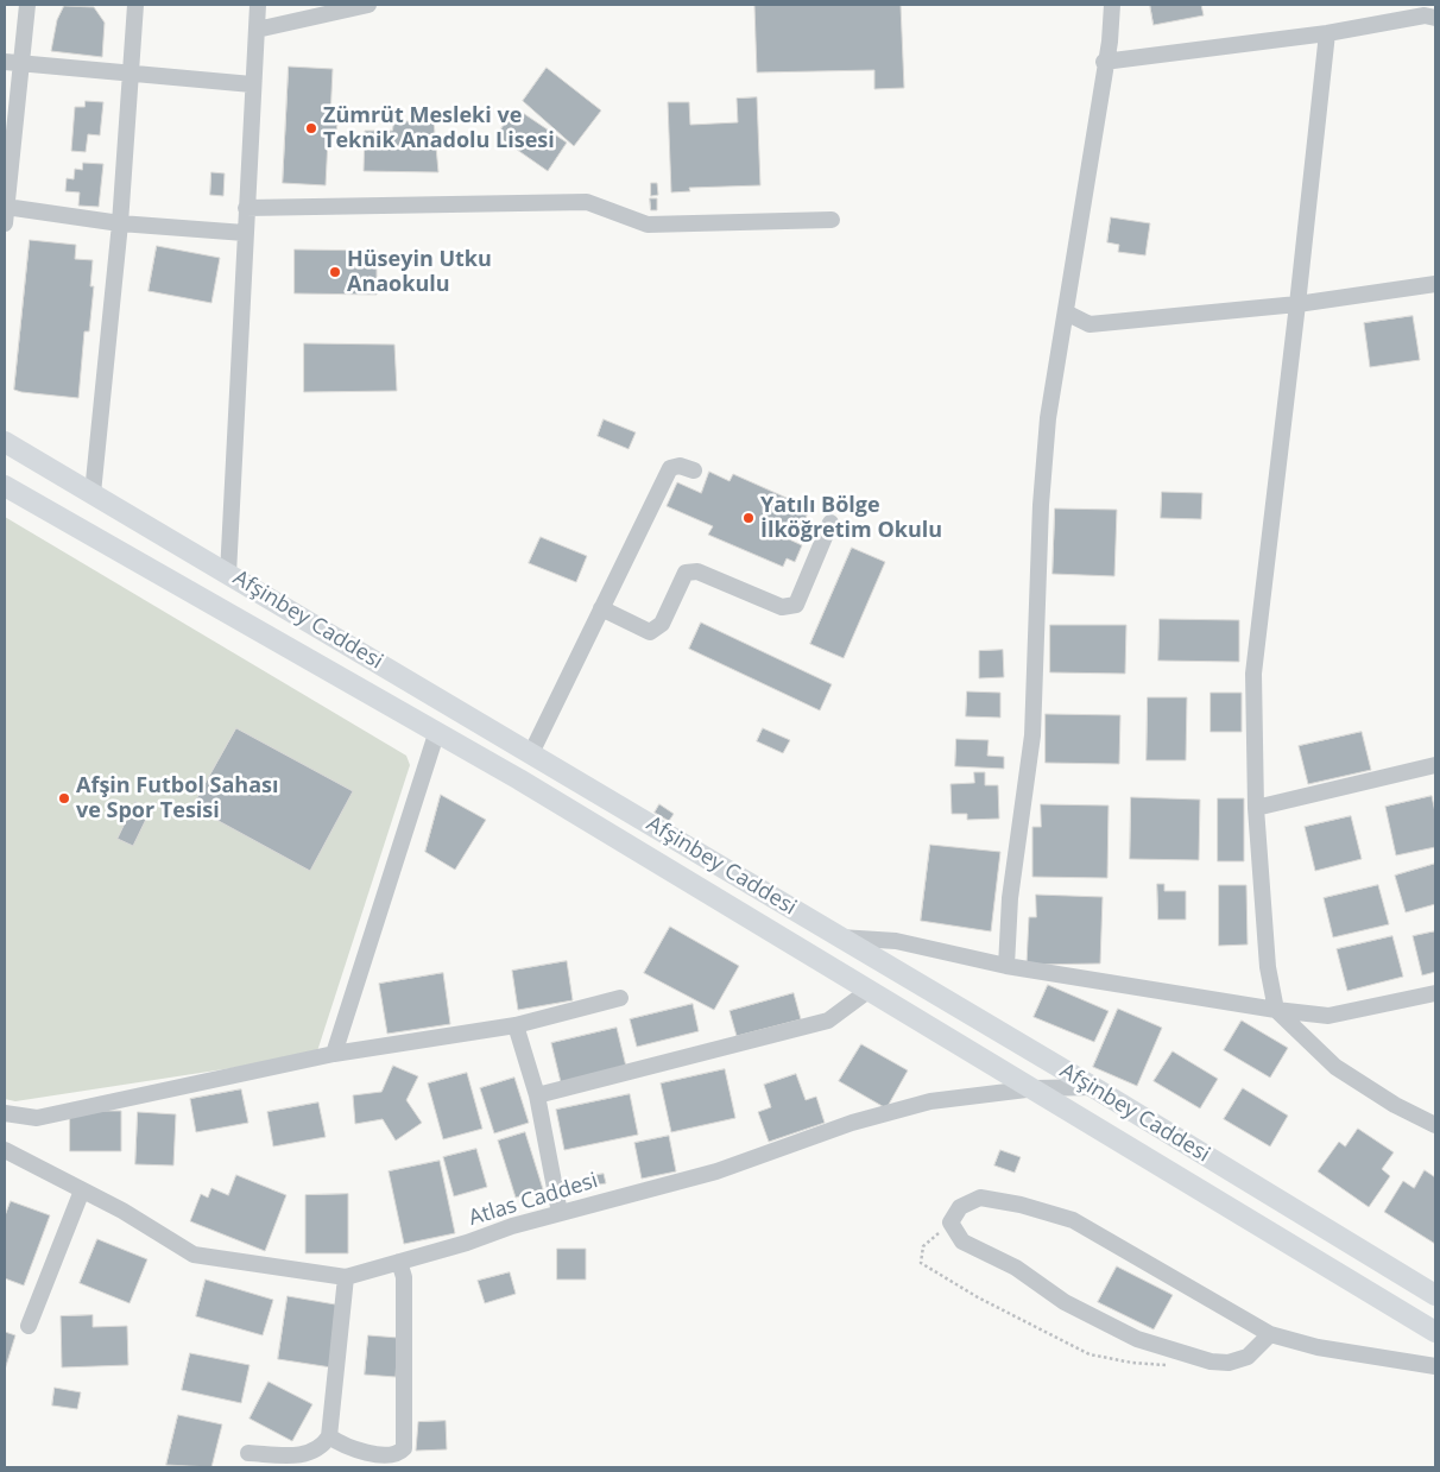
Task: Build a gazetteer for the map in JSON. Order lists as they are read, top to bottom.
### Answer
{
  "streets": {
    "main road": ["Afşinbey Caddesi"],
    "street": ["Atlas Caddesi"]
  },
  "crossings": [
    ["Afşinbey Caddesi", "Atlas Caddesi"]
  ],
  "places": [
    "Zümrüt Mesleki ve Teknik Anadolu Lisesi",
    "Hüseyin Utku Anaokulu",
    "Yatılı Bölge İlköğretim Okulu",
    "Afşin Futbol Sahası ve Spor Tesisi"
  ]
}
